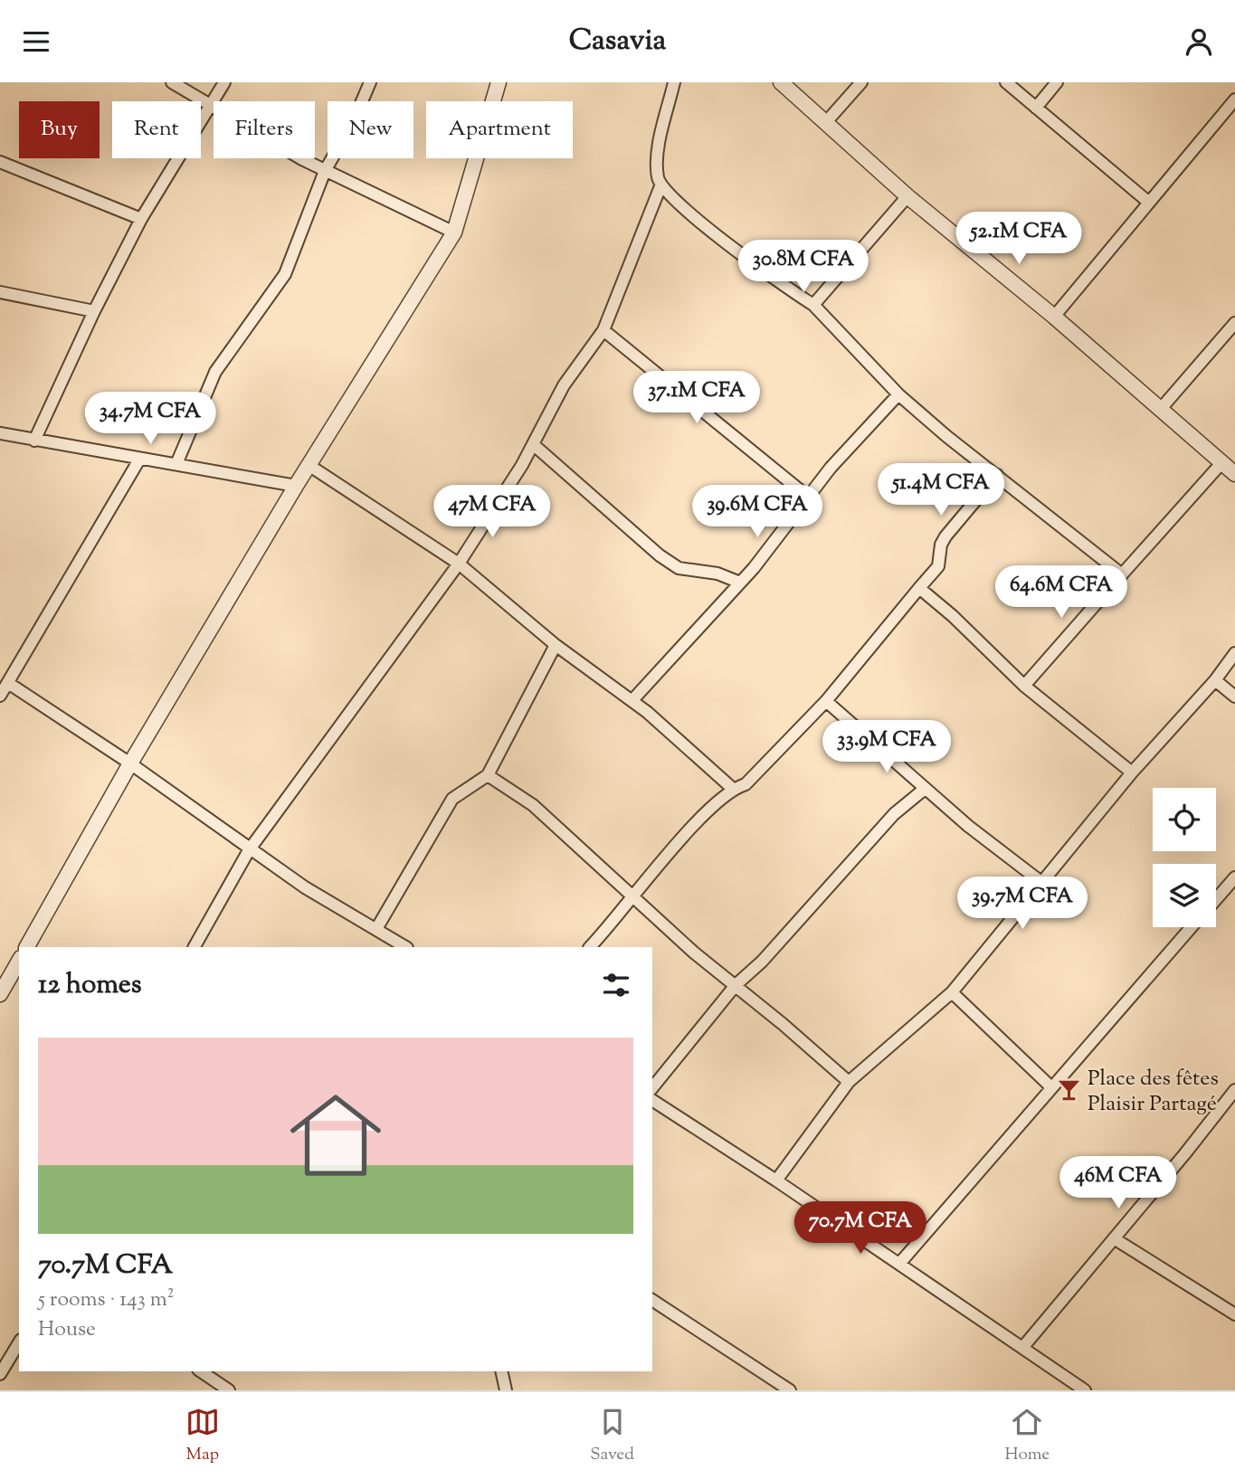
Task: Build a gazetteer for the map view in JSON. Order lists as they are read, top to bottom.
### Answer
{
  "places": {
    "bar": ["Place des fêtes Plaisir Partagé"]
  },
  "page": {
    "header": "Casavia",
    "chip": [
      "Buy",
      "Rent",
      "Filters",
      "New",
      "Apartment"
    ],
    "price": [
      "52.1M CFA",
      "30.8M CFA",
      "37.1M CFA",
      "34.7M CFA",
      "51.4M CFA",
      "47M CFA",
      "39.6M CFA",
      "64.6M CFA",
      "33.9M CFA",
      "39.7M CFA",
      "46M CFA",
      "70.7M CFA"
    ],
    "heading": "12 homes",
    "list": [
      {
        "name": "70.7M CFA",
        "note": "5 rooms · 143 m² · House"
      }
    ],
    "tabs": ["Map", "Saved", "Home"]
  }
}
